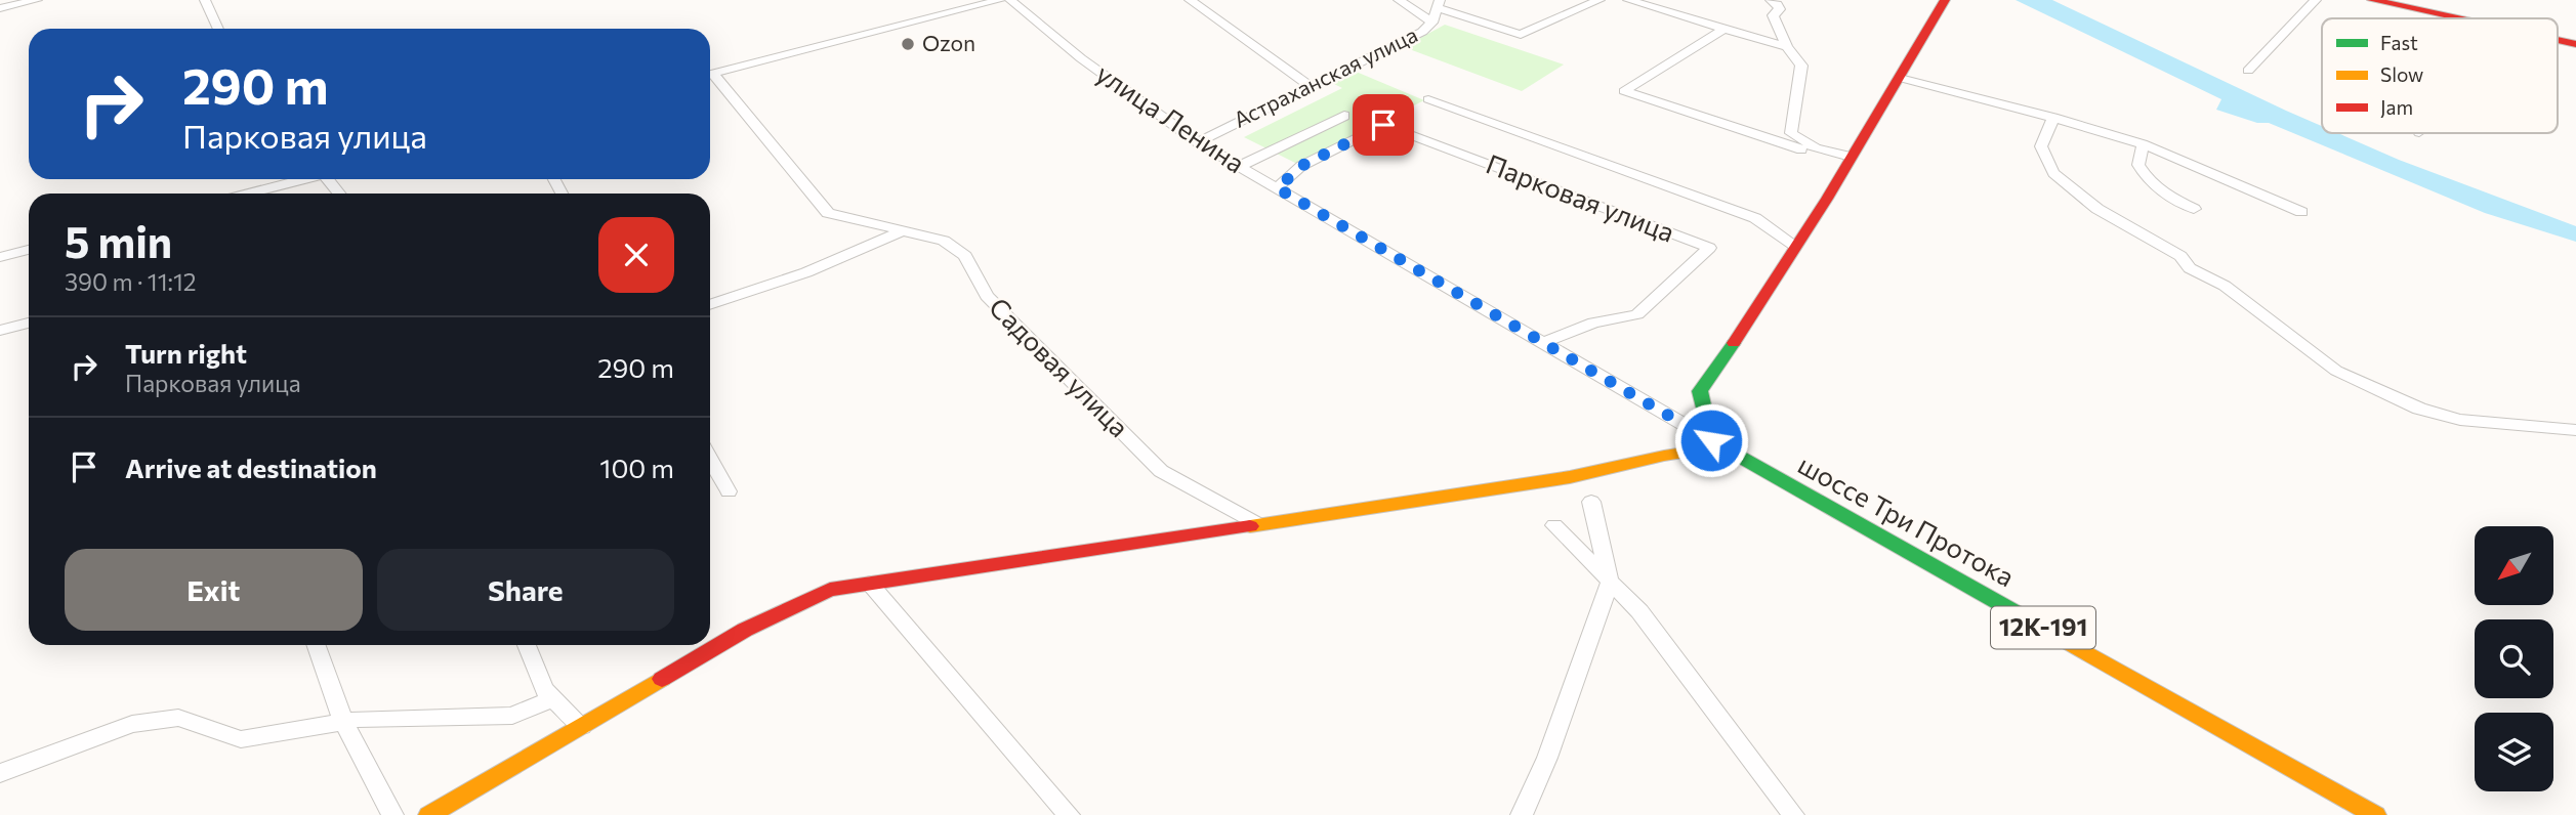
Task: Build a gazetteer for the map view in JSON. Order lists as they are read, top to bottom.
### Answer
{
  "streets": {
    "main road": ["шоссе Три Протока", "12К-191"],
    "street": [
      "Астраханская улица",
      "улица Ленина",
      "Парковая улица",
      "Садовая улица"
    ]
  },
  "crossings": [
    ["Астраханская улица", "улица Ленина"],
    ["улица Ленина", "Парковая улица"],
    ["улица Ленина", "шоссе Три Протока"]
  ],
  "places": ["Ozon"],
  "legend": ["Fast", "Slow", "Jam"],
  "north": "bottom left",
  "page": {
    "turn": ["290 m", "Парковая улица"],
    "heading": ["5 min", "390 m · 11:12"],
    "list": [
      {
        "name": "Turn right",
        "note": "Парковая улица",
        "value": "290 m"
      },
      {
        "name": "Arrive at destination",
        "value": "100 m"
      }
    ],
    "buttons": ["Exit", "Share"]
  }
}
